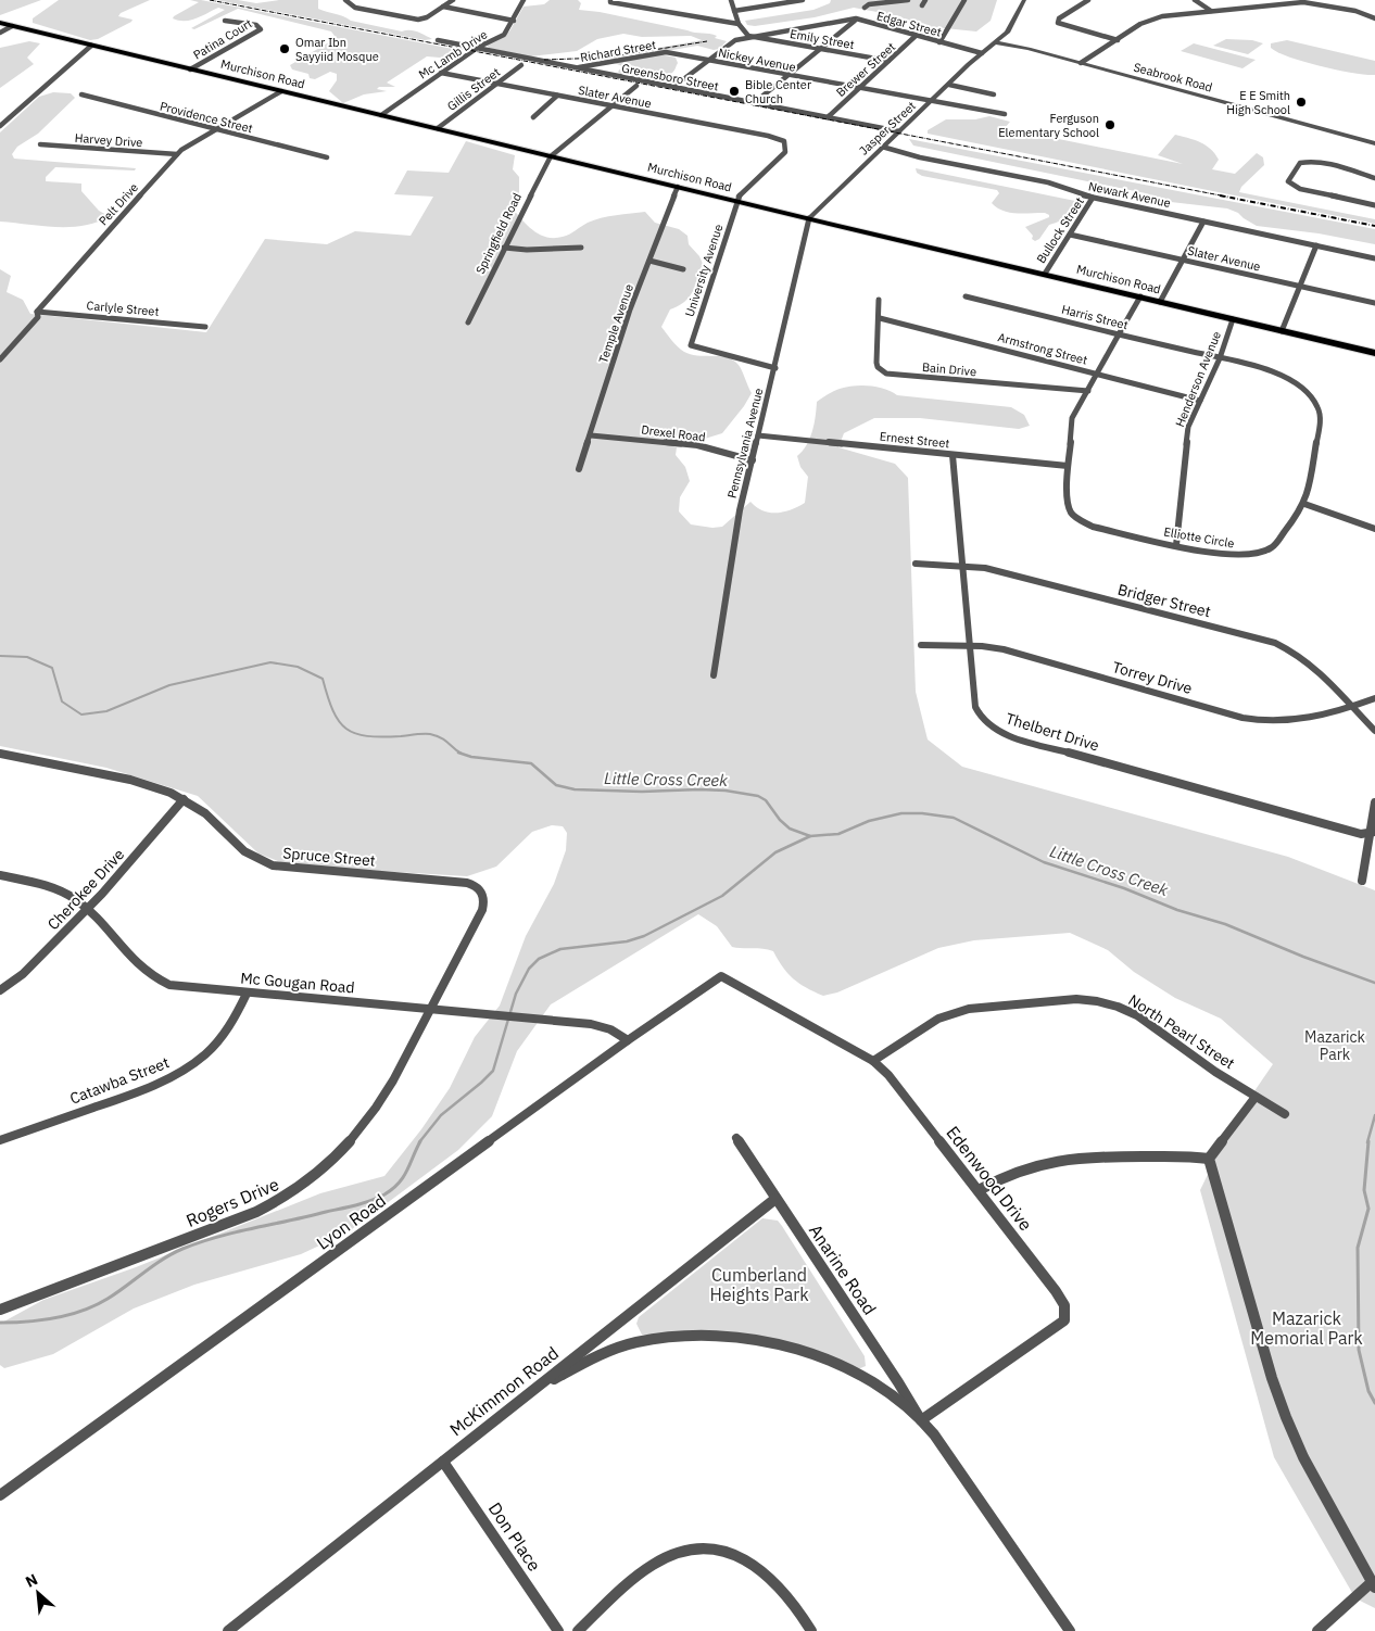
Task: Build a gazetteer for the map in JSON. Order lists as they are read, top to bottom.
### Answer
{
  "streets": {
    "main road": ["Murchison Road"],
    "street": [
      "Edgar Street",
      "Patina Court",
      "Emily Street",
      "Richard Street",
      "Mc Lamb Drive",
      "Nickey Avenue",
      "Brewer Street",
      "Greensboro Street",
      "Seabrook Road",
      "Gillis Street",
      "Slater Avenue",
      "Providence Street",
      "Jasper Street",
      "Harvey Drive",
      "Newark Avenue",
      "Pelt Drive",
      "Bullock Street",
      "Springfield Road",
      "University Avenue",
      "Carlyle Street",
      "Harris Street",
      "Temple Avenue",
      "Armstrong Street",
      "Bain Drive",
      "Henderson Avenue",
      "Drexel Road",
      "Ernest Street",
      "Pennsylvania Avenue",
      "Elliotte Circle",
      "Bridger Street",
      "Torrey Drive",
      "Thelbert Drive",
      "Spruce Street",
      "Cherokee Drive",
      "Mc Gougan Road",
      "North Pearl Street",
      "Catawba Street",
      "Edenwood Drive",
      "Rogers Drive",
      "Lyon Road",
      "Anarine Road",
      "McKimmon Road",
      "Don Place"
    ]
  },
  "crossings": [
    ["Edgar Street", "Emily Street"],
    ["Edgar Street", "Nickey Avenue"],
    ["Edgar Street", "Brewer Street"],
    ["Edgar Street", "Jasper Street"],
    ["Patina Court", "Murchison Road"],
    ["Emily Street", "Brewer Street"],
    ["Richard Street", "Nickey Avenue"],
    ["Richard Street", "Greensboro Street"],
    ["Mc Lamb Drive", "Murchison Road"],
    ["Mc Lamb Drive", "Greensboro Street"],
    ["Mc Lamb Drive", "Slater Avenue"],
    ["Nickey Avenue", "Brewer Street"],
    ["Nickey Avenue", "Jasper Street"],
    ["Brewer Street", "Greensboro Street"],
    ["Murchison Road", "Gillis Street"],
    ["Murchison Road", "Slater Avenue"],
    ["Murchison Road", "Jasper Street"],
    ["Murchison Road", "Pelt Drive"],
    ["Murchison Road", "Bullock Street"],
    ["Murchison Road", "Springfield Road"],
    ["Murchison Road", "University Avenue"],
    ["Murchison Road", "Temple Avenue"],
    ["Murchison Road", "Henderson Avenue"],
    ["Murchison Road", "Pennsylvania Avenue"],
    ["Murchison Road", "Elliotte Circle"],
    ["Greensboro Street", "Jasper Street"],
    ["Seabrook Road", "Jasper Street"],
    ["Gillis Street", "Slater Avenue"],
    ["Slater Avenue", "Bullock Street"],
    ["Slater Avenue", "University Avenue"],
    ["Providence Street", "Pelt Drive"],
    ["Jasper Street", "Newark Avenue"],
    ["Jasper Street", "Pennsylvania Avenue"],
    ["Harvey Drive", "Pelt Drive"],
    ["Newark Avenue", "Bullock Street"],
    ["Pelt Drive", "Carlyle Street"],
    ["University Avenue", "Pennsylvania Avenue"],
    ["Harris Street", "Henderson Avenue"],
    ["Harris Street", "Elliotte Circle"],
    ["Temple Avenue", "Drexel Road"],
    ["Armstrong Street", "Bain Drive"],
    ["Armstrong Street", "Henderson Avenue"],
    ["Armstrong Street", "Elliotte Circle"],
    ["Bain Drive", "Elliotte Circle"],
    ["Henderson Avenue", "Elliotte Circle"],
    ["Drexel Road", "Pennsylvania Avenue"],
    ["Ernest Street", "Pennsylvania Avenue"],
    ["Ernest Street", "Elliotte Circle"],
    ["Ernest Street", "Thelbert Drive"],
    ["Bridger Street", "Torrey Drive"],
    ["Bridger Street", "Thelbert Drive"],
    ["Torrey Drive", "Thelbert Drive"],
    ["Spruce Street", "Cherokee Drive"],
    ["Spruce Street", "Rogers Drive"],
    ["Cherokee Drive", "Mc Gougan Road"],
    ["Mc Gougan Road", "Catawba Street"],
    ["Mc Gougan Road", "Rogers Drive"],
    ["Mc Gougan Road", "Lyon Road"],
    ["North Pearl Street", "Edenwood Drive"],
    ["Edenwood Drive", "Lyon Road"],
    ["Edenwood Drive", "Anarine Road"],
    ["Anarine Road", "McKimmon Road"],
    ["McKimmon Road", "Don Place"]
  ],
  "water": ["Little Cross Creek"],
  "parks": ["Mazarick Park", "Cumberland Heights Park", "Mazarick Memorial Park"],
  "places": [
    "Omar Ibn Sayyiid Mosque",
    "Bible Center Church",
    "E E Smith High School",
    "Ferguson Elementary School"
  ],
  "north": "top left"
}
